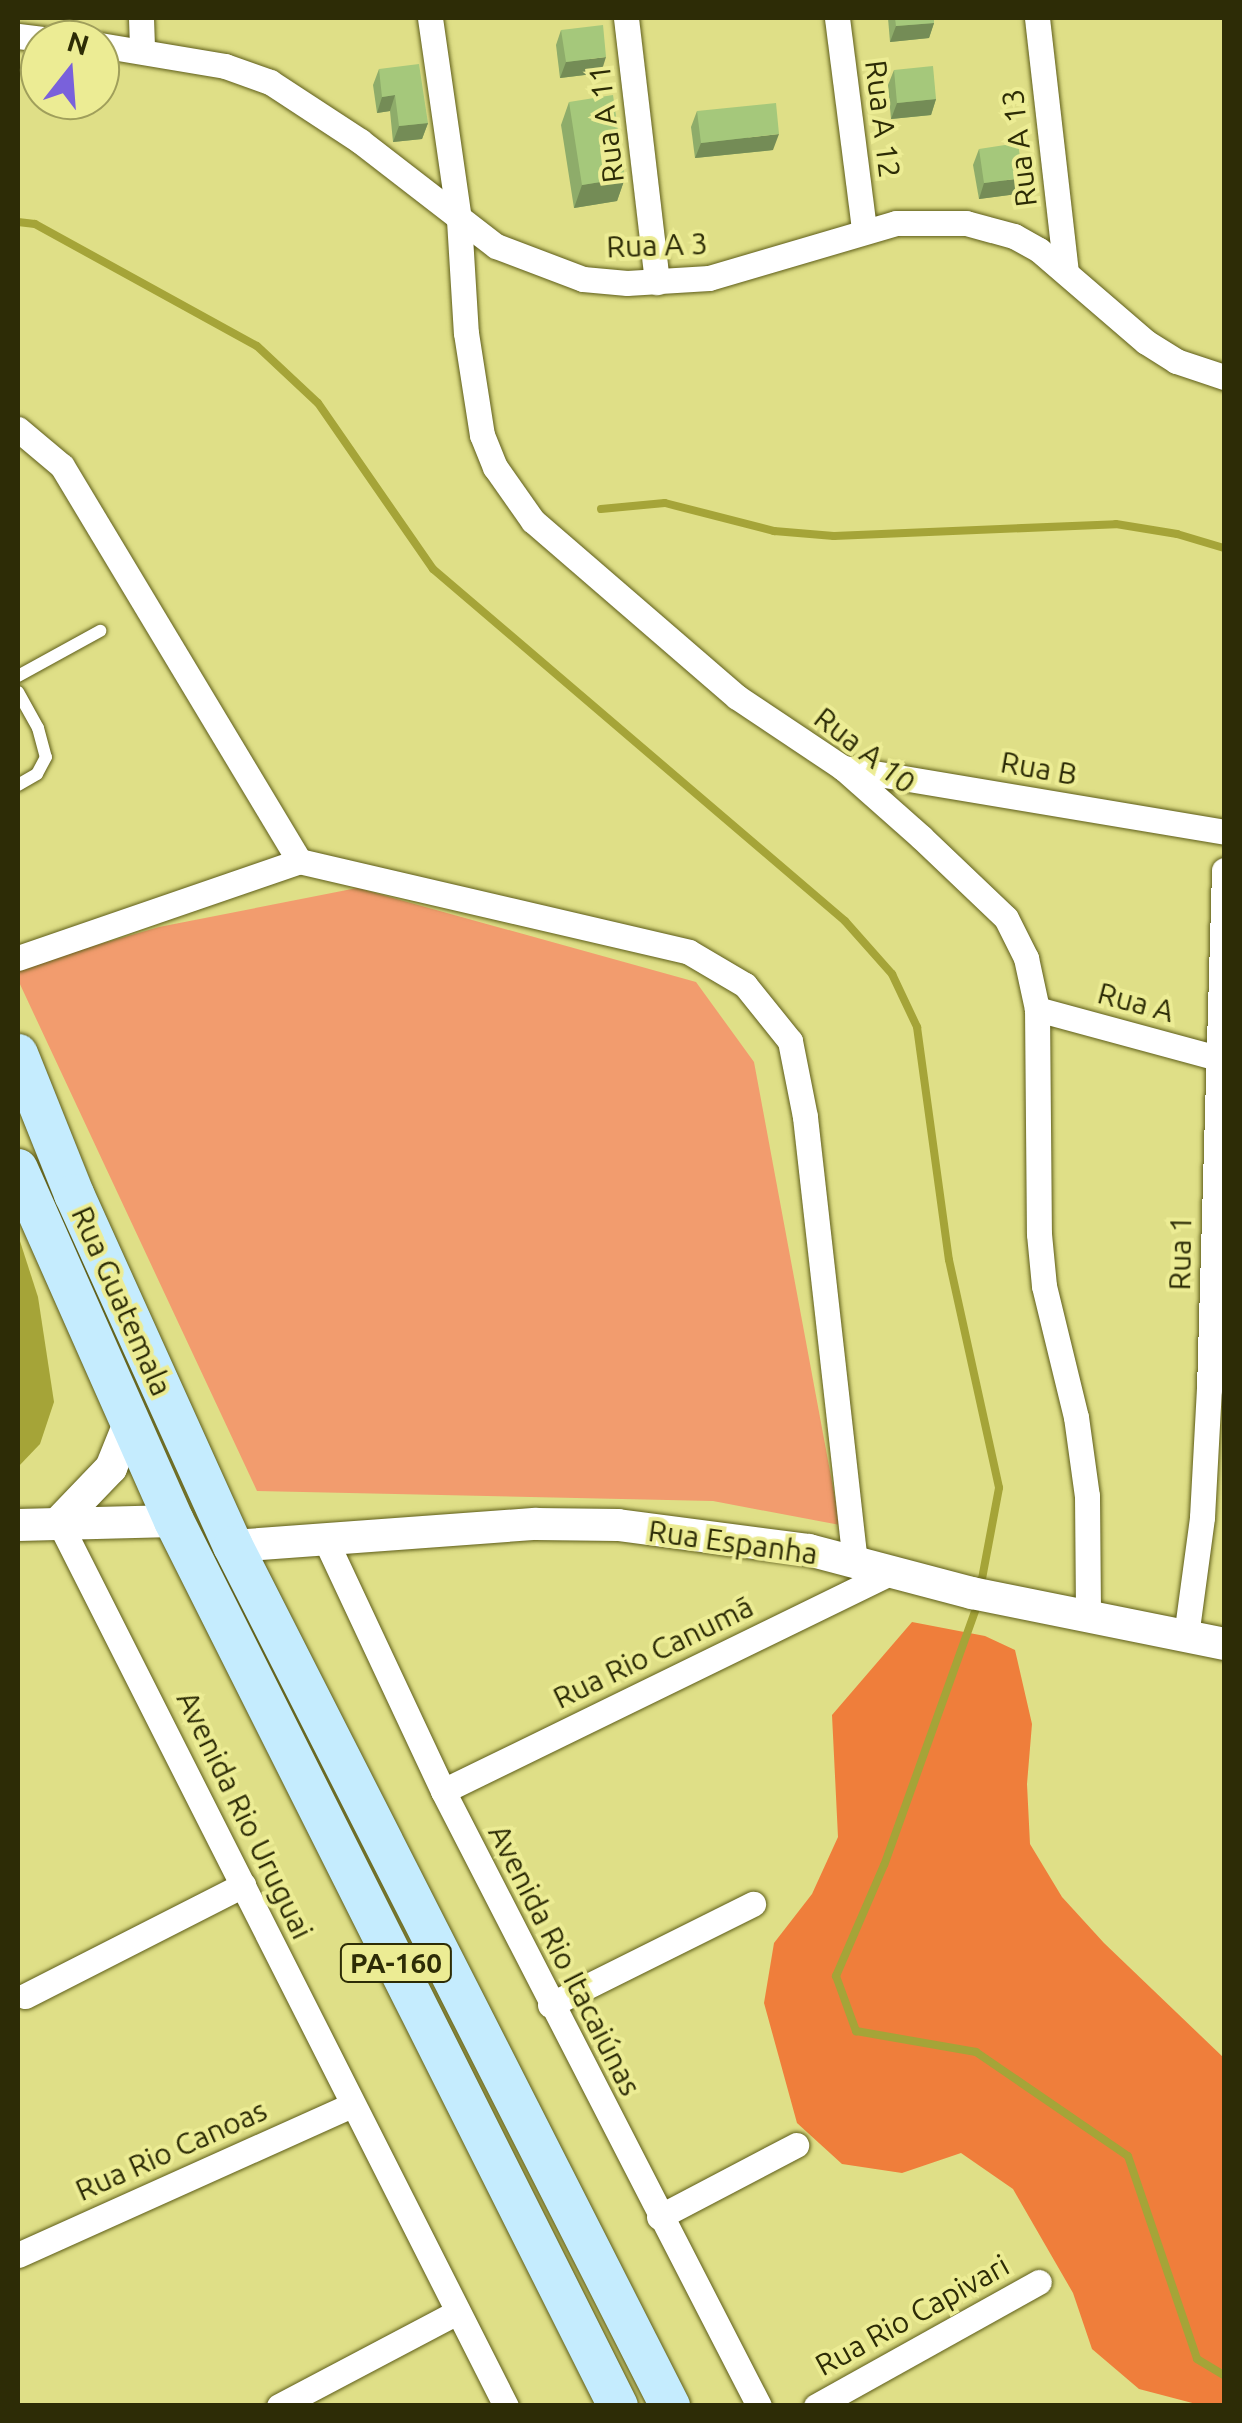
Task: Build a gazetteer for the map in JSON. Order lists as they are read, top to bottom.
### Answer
{
  "streets": {
    "main road": ["Rua Guatemala", "PA-160"],
    "street": [
      "Rua A 12",
      "Rua A 11",
      "Rua A 13",
      "Rua A 3",
      "Rua A 10",
      "Rua B",
      "Rua A",
      "Rua 1",
      "Rua Espanha",
      "Rua Rio Canumã",
      "Avenida Rio Uruguai",
      "Avenida Rio Itacaiúnas",
      "Rua Rio Canoas",
      "Rua Rio Capivari"
    ]
  },
  "crossings": [
    ["Rua A 12", "Rua A 3"],
    ["Rua A 11", "Rua A 3"],
    ["Rua A 13", "Rua A 3"],
    ["Rua A 3", "Rua A 10"],
    ["Rua A 10", "Rua B"],
    ["Rua A 10", "Rua A"],
    ["Rua A 10", "Rua Espanha"],
    ["Rua A", "Rua 1"],
    ["Rua 1", "Rua Espanha"],
    ["Rua Guatemala", "Rua Espanha"],
    ["Rua Guatemala", "PA-160"],
    ["Rua Espanha", "Rua Rio Canumã"],
    ["Rua Espanha", "Avenida Rio Itacaiúnas"],
    ["Rua Espanha", "PA-160"],
    ["Rua Rio Canumã", "Avenida Rio Itacaiúnas"],
    ["Avenida Rio Uruguai", "Rua Rio Canoas"]
  ],
  "north": "top"
}
